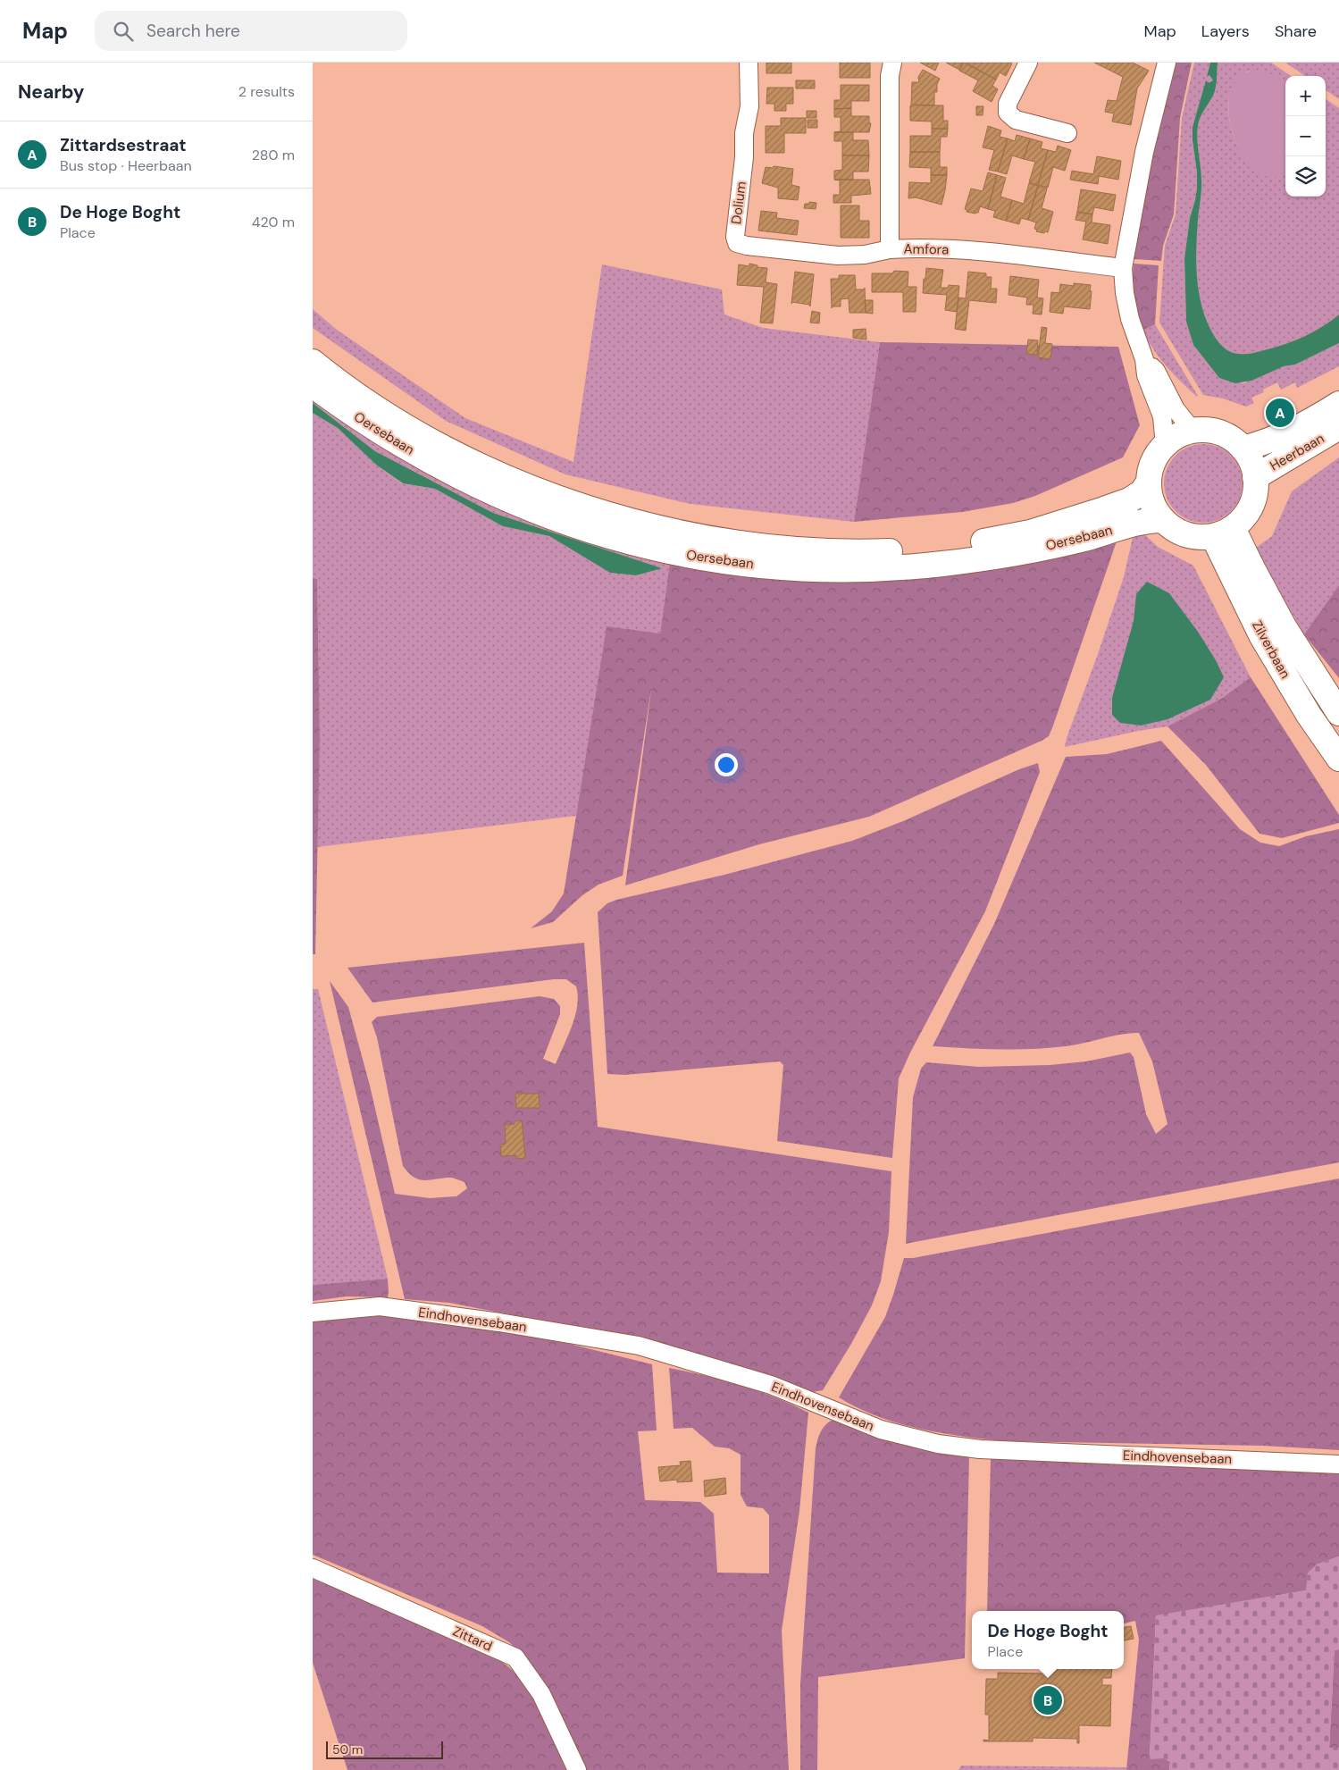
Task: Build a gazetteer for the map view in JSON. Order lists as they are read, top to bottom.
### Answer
{
  "streets": {
    "main road": ["Oersebaan", "Heerbaan", "Zilverbaan"],
    "street": [
      "Dolium",
      "Amfora",
      "Eindhovensebaan",
      "Zittard"
    ]
  },
  "crossings": [
    ["Dolium", "Amfora"],
    ["Oersebaan", "Heerbaan"],
    ["Oersebaan", "Zilverbaan"],
    ["Heerbaan", "Zilverbaan"]
  ],
  "scale_bar": "50 m",
  "page": {
    "header": "Map",
    "search": "Search here",
    "nav": ["Map", "Layers", "Share"],
    "heading": ["Nearby", "2 results"],
    "map_buttons": ["+", "−"],
    "list": [
      {
        "mark": "A",
        "name": "Zittardsestraat",
        "note": "Bus stop · Heerbaan",
        "value": "280 m"
      },
      {
        "mark": "B",
        "name": "De Hoge Boght",
        "note": "Place",
        "value": "420 m"
      }
    ],
    "pins": ["A", "B"],
    "popup": ["De Hoge Boght", "Place"],
    "scale": "50 m"
  }
}
